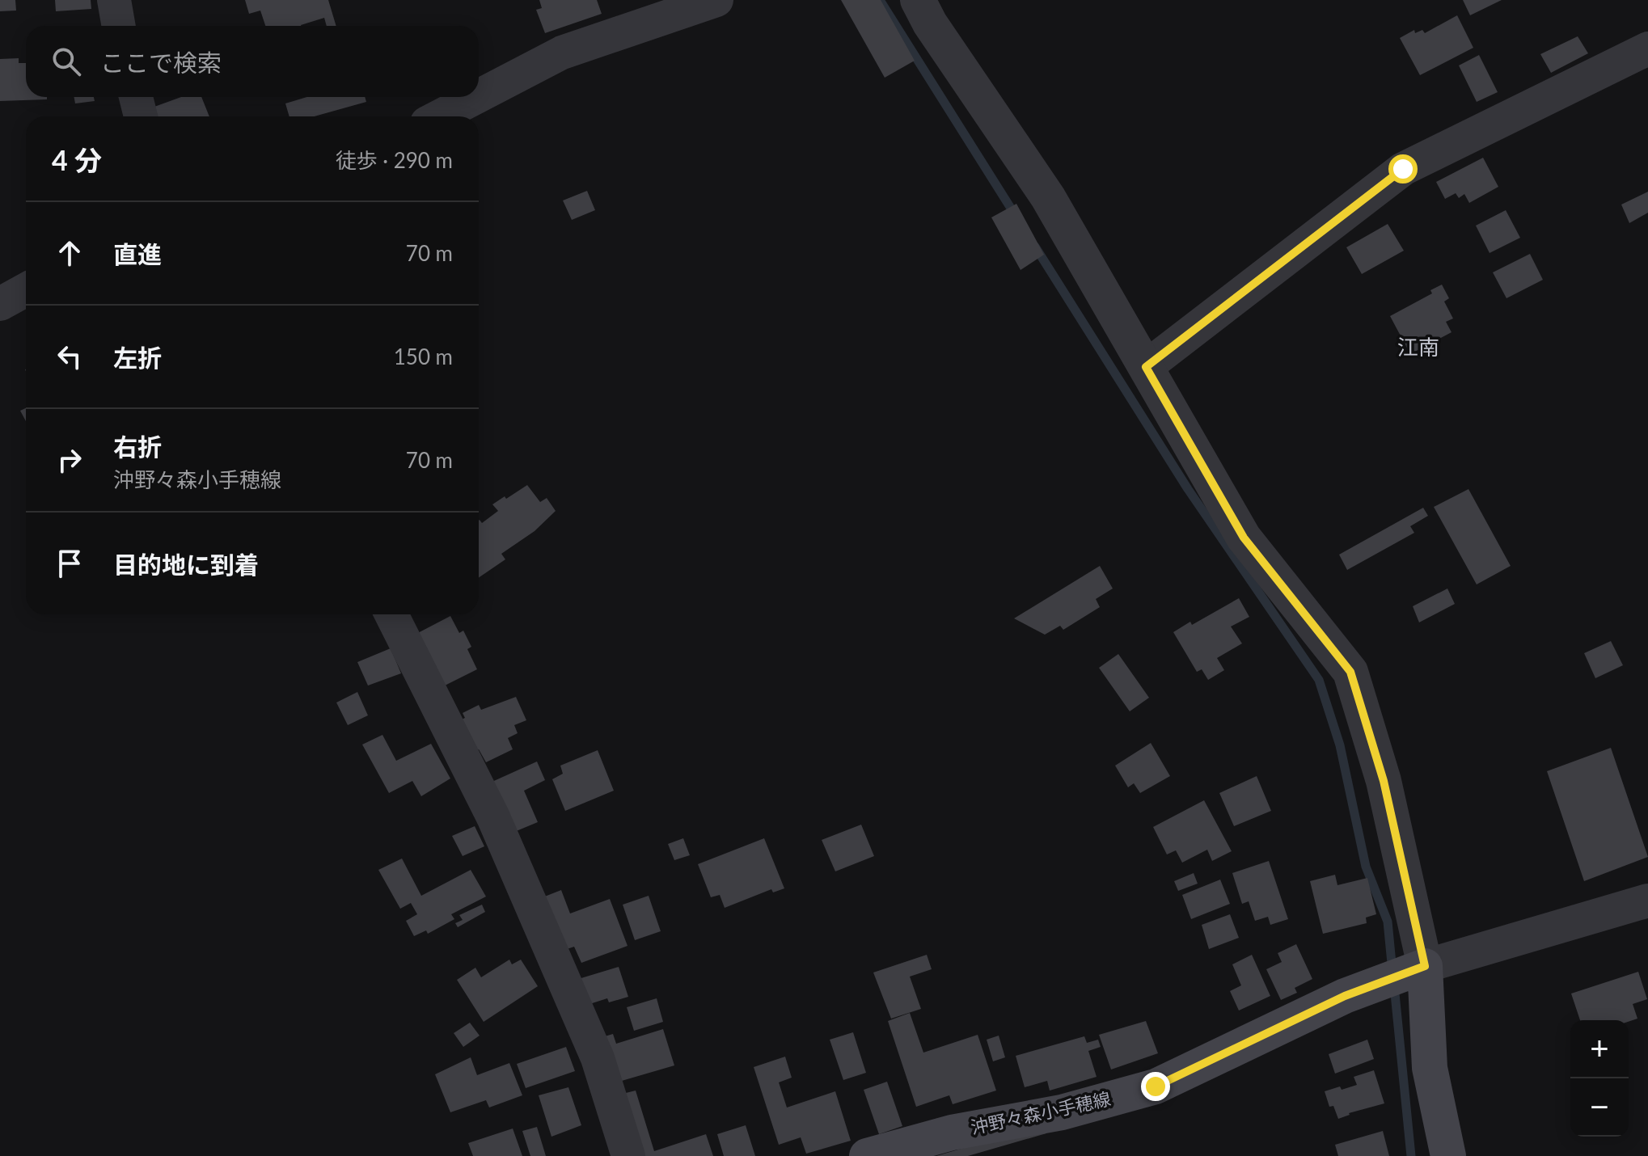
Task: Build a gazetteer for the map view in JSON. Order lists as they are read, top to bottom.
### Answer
{
  "streets": {
    "main road": ["沖野々森小手穂線"]
  },
  "districts": ["江南"],
  "page": {
    "search": "ここで検索",
    "heading": ["4 分", "徒歩 · 290 m"],
    "list": [
      ["直進", "70 m"],
      ["左折", "150 m"],
      ["右折", "沖野々森小手穂線", "70 m"],
      "目的地に到着"
    ],
    "map_buttons": ["+", "−"]
  }
}
